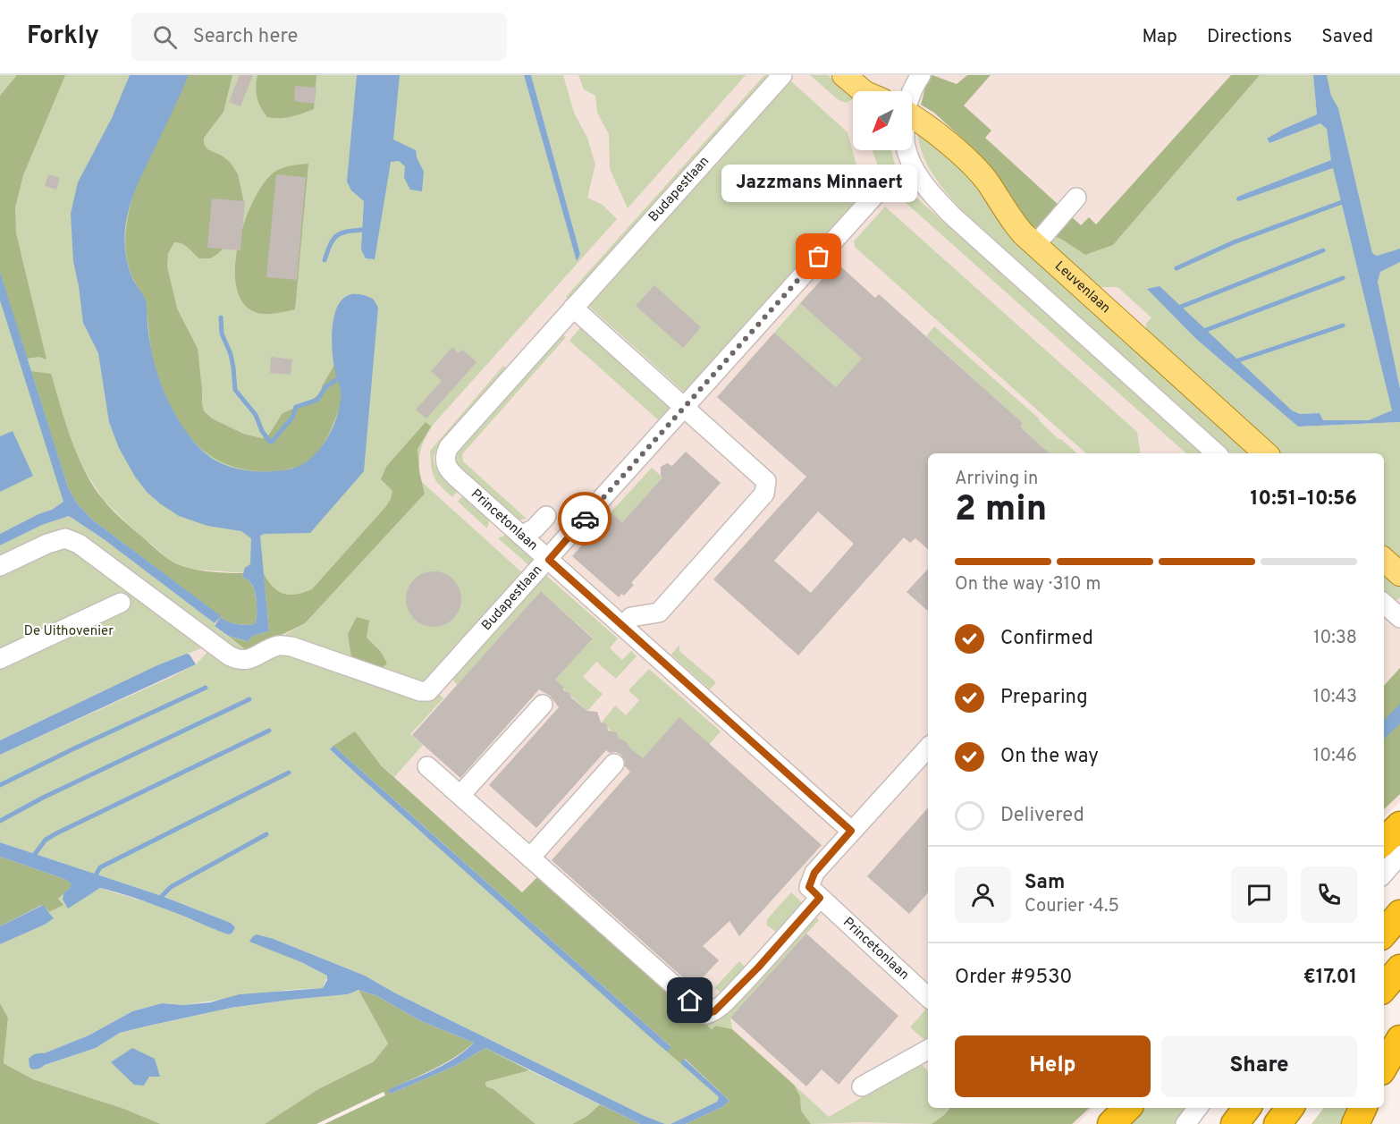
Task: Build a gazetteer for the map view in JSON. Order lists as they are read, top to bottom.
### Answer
{
  "streets": {
    "main road": ["Leuvenlaan"],
    "street": ["Budapestlaan", "Princetonlaan"]
  },
  "crossings": [
    ["Budapestlaan", "Princetonlaan"]
  ],
  "parks": ["De Uithovenier"],
  "places": ["Jazzmans Minnaert"],
  "north": "bottom left",
  "page": {
    "header": "Forkly",
    "search": "Search here",
    "nav": ["Map", "Directions", "Saved"],
    "bubble": "Jazzmans Minnaert",
    "heading": ["2 min", "Arriving in", "10:51–10:56"],
    "panel": [
      "Sam",
      "Courier · 4.5",
      "Order #9530",
      "€17.01"
    ],
    "bar": "On the way · 310 m",
    "list": [
      ["Confirmed", "10:38"],
      ["Preparing", "10:43"],
      ["On the way", "10:46"],
      "Delivered"
    ],
    "buttons": ["Help", "Share"]
  }
}
